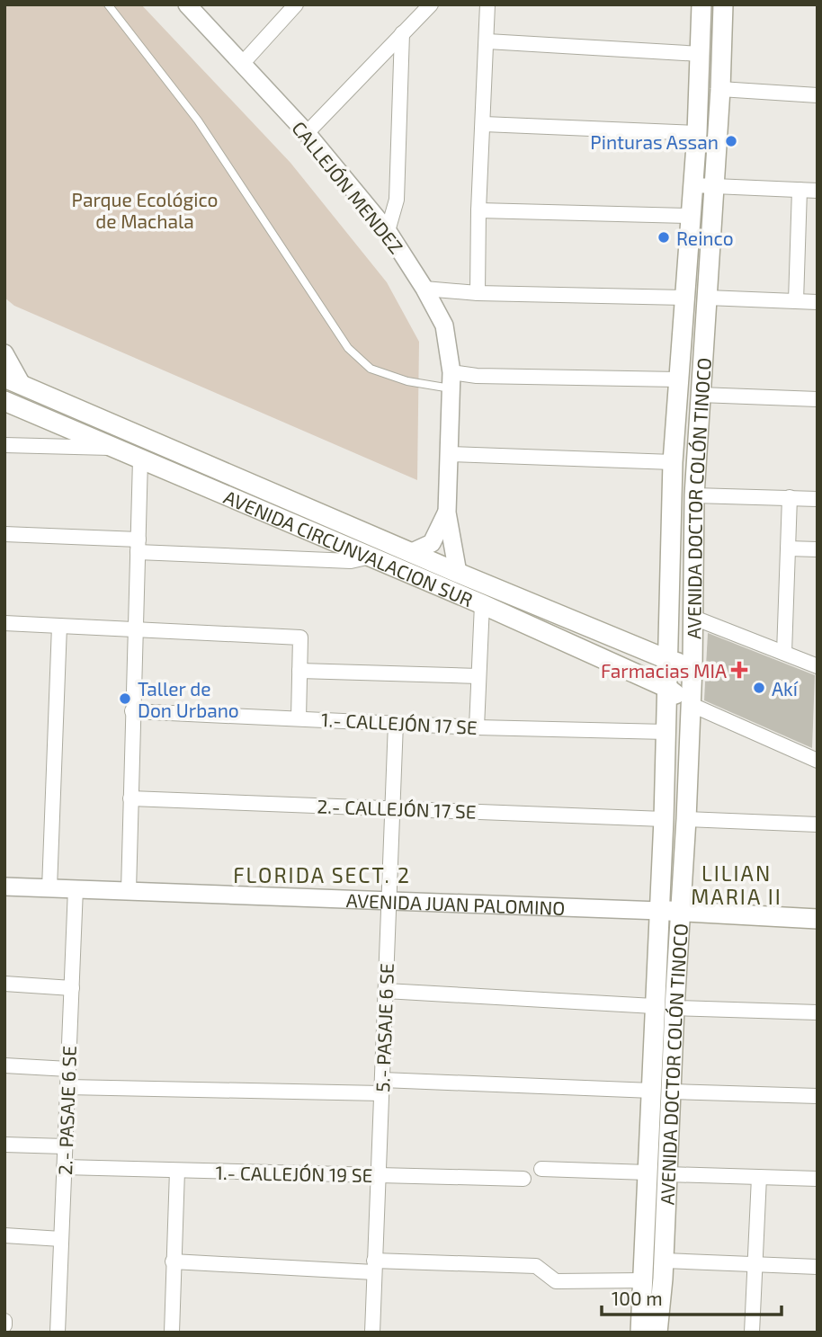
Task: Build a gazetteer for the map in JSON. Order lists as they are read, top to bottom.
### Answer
{
  "streets": {
    "main road": ["AVENIDA DOCTOR COLÓN TINOCO", "AVENIDA CIRCUNVALACION SUR", "AVENIDA JUAN PALOMINO"],
    "street": [
      "CALLEJÓN MENDEZ",
      "1.- CALLEJÓN 17 SE",
      "2.- CALLEJÓN 17 SE",
      "5.- PASAJE 6 SE",
      "2.- PASAJE 6 SE",
      "1.- CALLEJÓN 19 SE"
    ]
  },
  "crossings": [
    ["CALLEJÓN MENDEZ", "AVENIDA CIRCUNVALACION SUR"],
    ["AVENIDA DOCTOR COLÓN TINOCO", "AVENIDA CIRCUNVALACION SUR"],
    ["AVENIDA DOCTOR COLÓN TINOCO", "1.- CALLEJÓN 17 SE"],
    ["AVENIDA DOCTOR COLÓN TINOCO", "2.- CALLEJÓN 17 SE"],
    ["AVENIDA DOCTOR COLÓN TINOCO", "AVENIDA JUAN PALOMINO"],
    ["1.- CALLEJÓN 17 SE", "5.- PASAJE 6 SE"],
    ["2.- CALLEJÓN 17 SE", "5.- PASAJE 6 SE"],
    ["AVENIDA JUAN PALOMINO", "5.- PASAJE 6 SE"],
    ["AVENIDA JUAN PALOMINO", "2.- PASAJE 6 SE"],
    ["5.- PASAJE 6 SE", "1.- CALLEJÓN 19 SE"],
    ["2.- PASAJE 6 SE", "1.- CALLEJÓN 19 SE"]
  ],
  "districts": ["LILIAN MARIA II", "FLORIDA SECT. 2"],
  "parks": ["Parque Ecológico de Machala"],
  "places": {
    "other": [
      "Pinturas Assan",
      "Reinco",
      "Akí",
      "Taller de Don Urbano"
    ],
    "health": ["Farmacias MIA"]
  },
  "scale_bar": "100 m"
}
